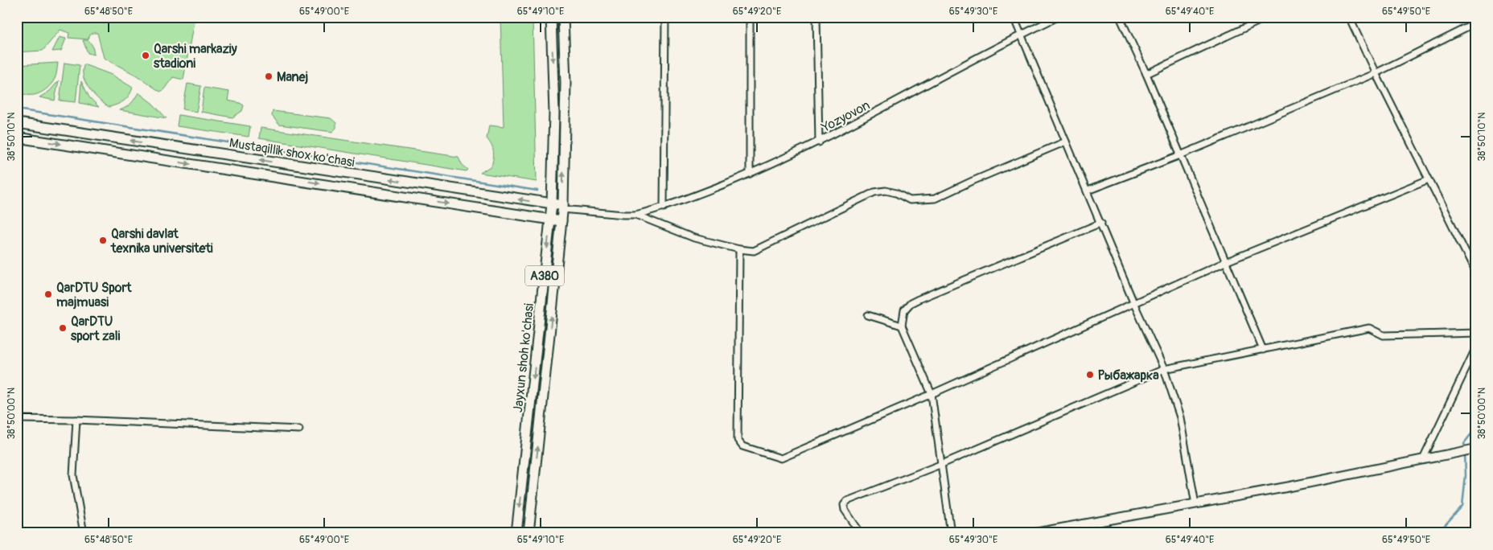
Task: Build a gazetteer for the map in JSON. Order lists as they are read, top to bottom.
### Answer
{
  "streets": {
    "main road": ["Mustaqillik shox ko'chasi", "A380", "Jayxun shoh ko'chasi"],
    "street": ["Yozyovon"]
  },
  "crossings": [
    ["Mustaqillik shox ko'chasi", "Jayxun shoh ko'chasi"]
  ],
  "places": [
    "Qarshi markaziy stadioni",
    "Manej",
    "Qarshi davlat texnika universiteti",
    "QarDTU Sport majmuasi",
    "QarDTU sport zali",
    "Рыбажарка"
  ],
  "coordinates": [
    "65°48'50\"E",
    "65°49'00\"E",
    "65°49'10\"E",
    "65°49'20\"E",
    "65°49'30\"E",
    "65°49'40\"E",
    "65°49'50\"E",
    "38°50'10\"N",
    "38°50'00\"N"
  ]
}
